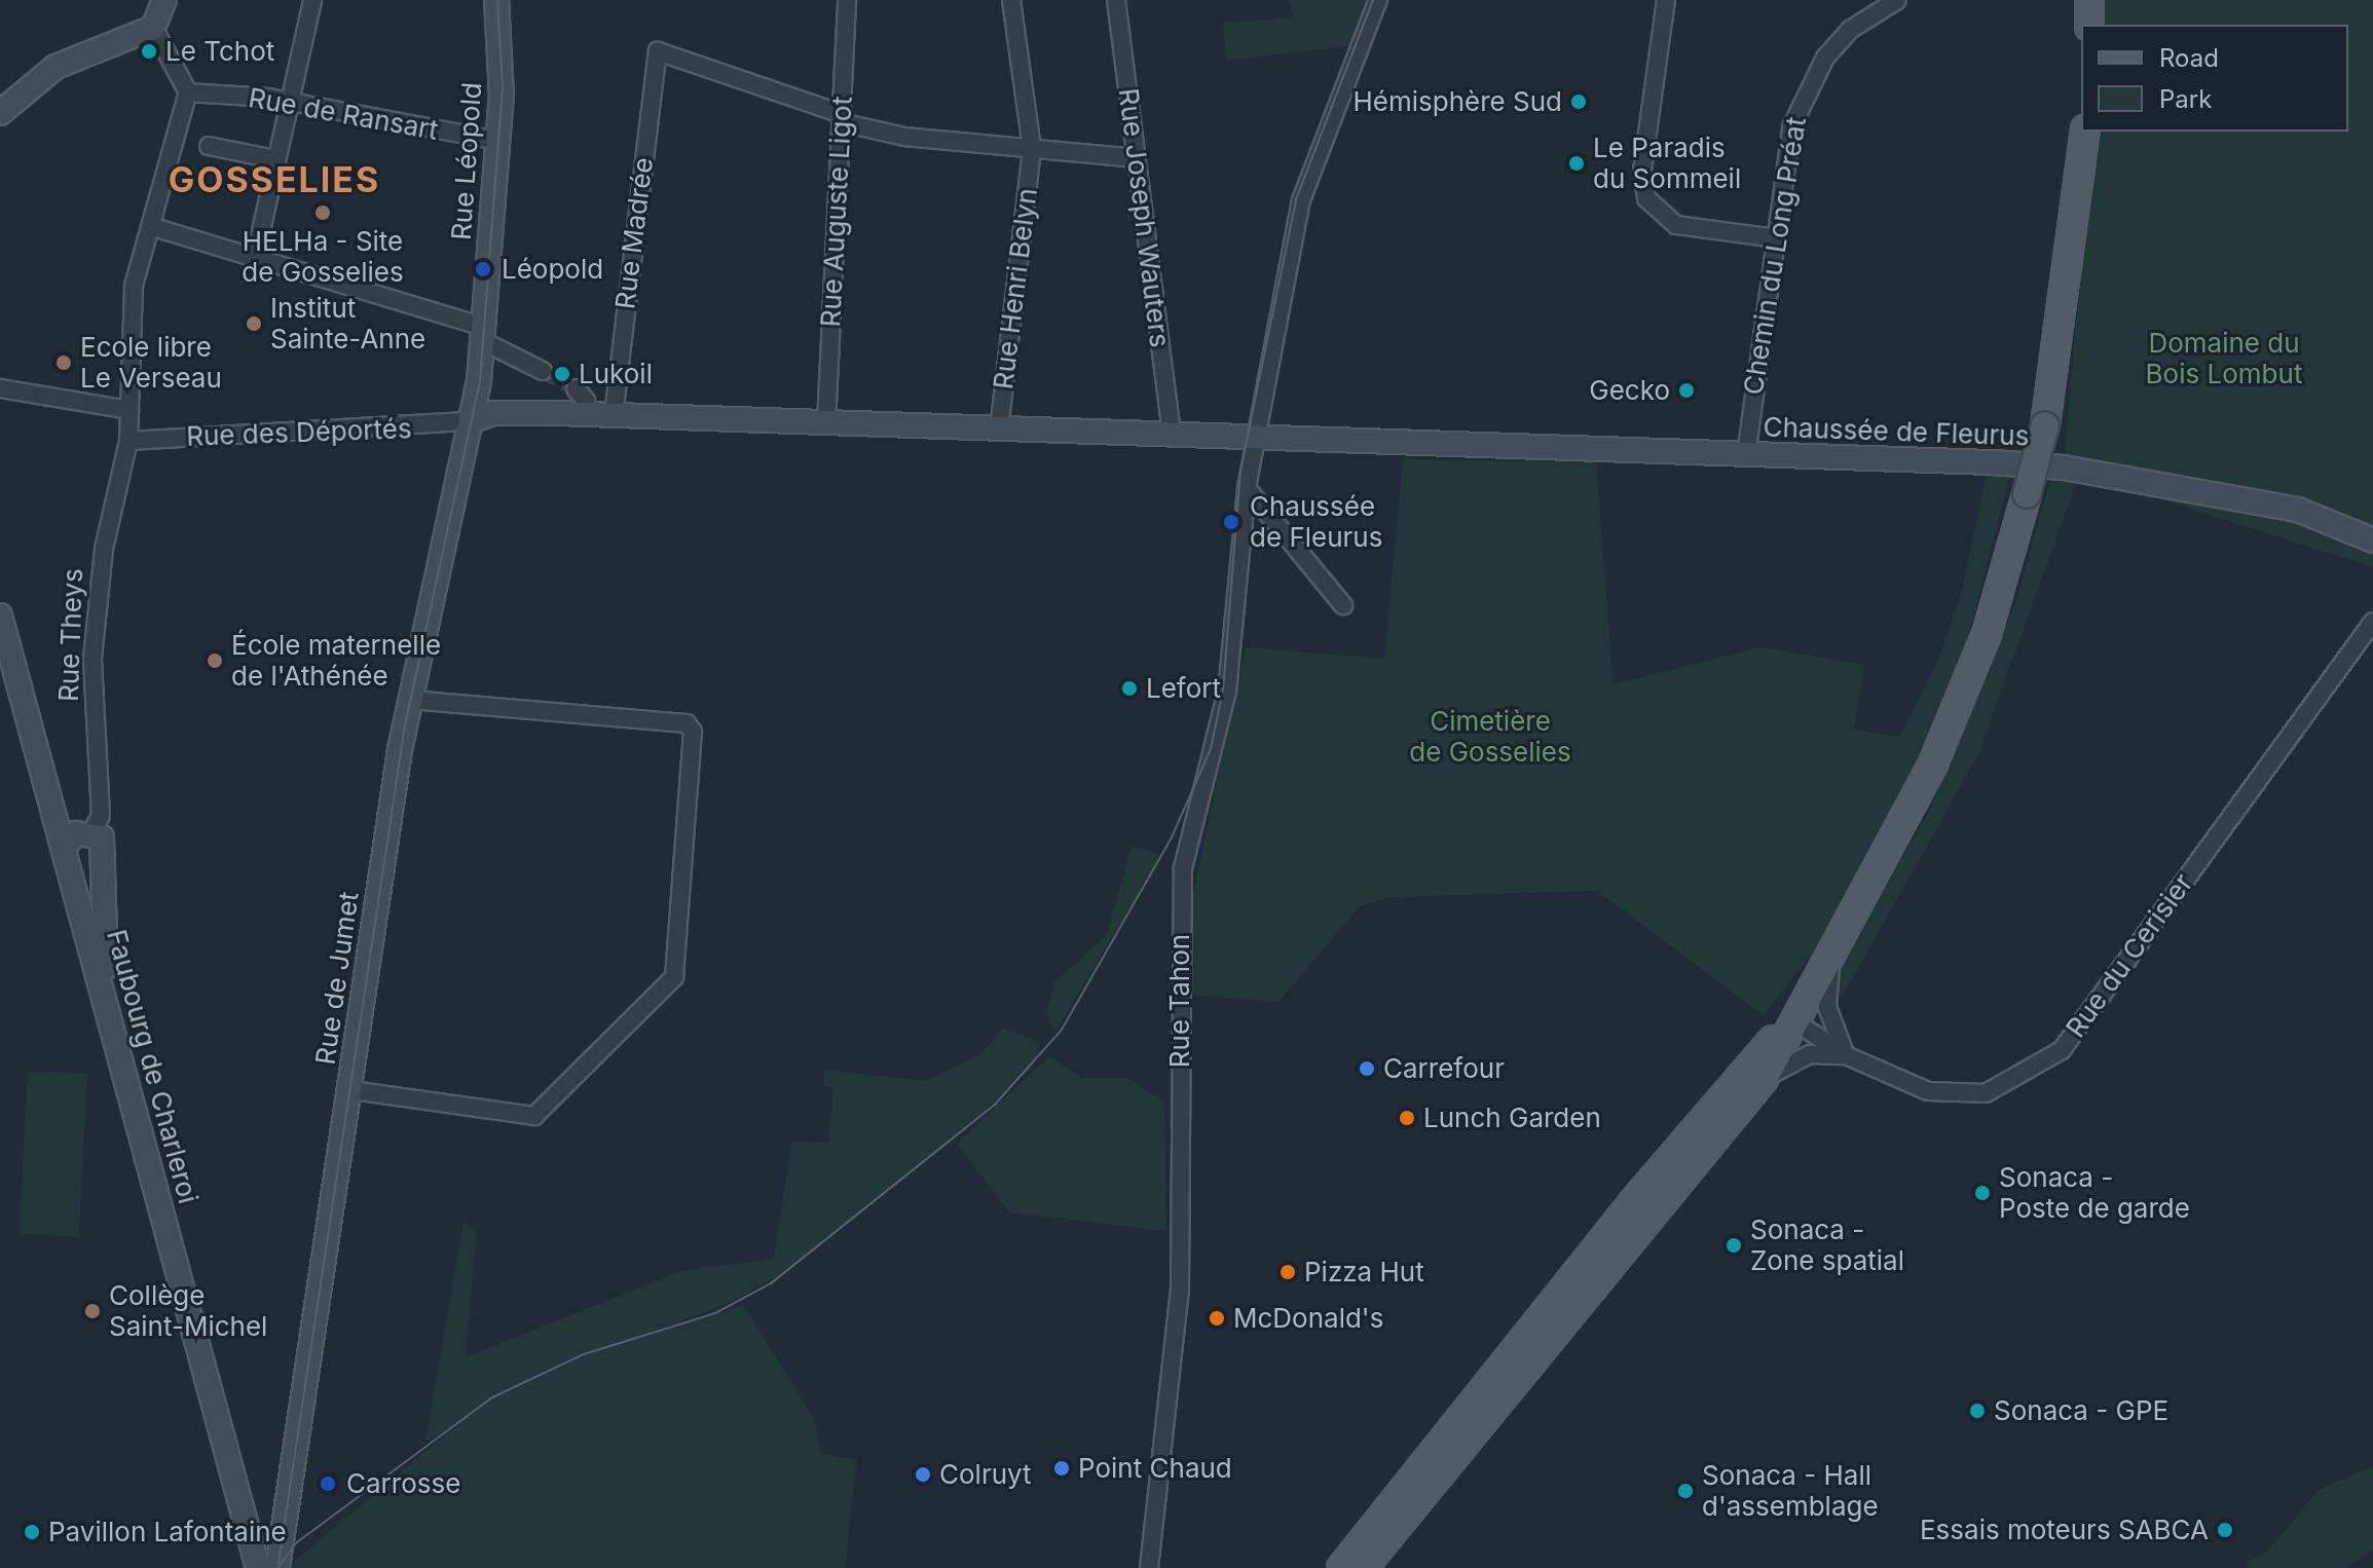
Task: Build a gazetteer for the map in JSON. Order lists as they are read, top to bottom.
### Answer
{
  "streets": {
    "main road": [
      "Rue Léopold",
      "Chaussée de Fleurus",
      "Rue Theys",
      "Rue de Jumet",
      "Faubourg de Charleroi"
    ],
    "street": [
      "Rue de Ransart",
      "Rue Auguste Ligot",
      "Rue Joseph Wauters",
      "Rue Madrée",
      "Chemin du Long Préat",
      "Rue Henri Belyn",
      "Rue des Déportés",
      "Rue du Cerisier",
      "Rue Tahon"
    ]
  },
  "crossings": [
    ["Rue de Ransart", "Rue Léopold"],
    ["Rue de Ransart", "Rue Theys"],
    ["Rue Léopold", "Chaussée de Fleurus"],
    ["Rue Léopold", "Rue des Déportés"],
    ["Rue Léopold", "Rue de Jumet"],
    ["Rue Auguste Ligot", "Rue Henri Belyn"],
    ["Rue Auguste Ligot", "Chaussée de Fleurus"],
    ["Rue Joseph Wauters", "Rue Henri Belyn"],
    ["Rue Joseph Wauters", "Chaussée de Fleurus"],
    ["Rue Madrée", "Rue Henri Belyn"],
    ["Rue Madrée", "Chaussée de Fleurus"],
    ["Chemin du Long Préat", "Chaussée de Fleurus"],
    ["Rue Henri Belyn", "Chaussée de Fleurus"],
    ["Chaussée de Fleurus", "Rue des Déportés"],
    ["Chaussée de Fleurus", "Rue de Jumet"],
    ["Chaussée de Fleurus", "Rue Tahon"],
    ["Rue des Déportés", "Rue Theys"],
    ["Rue des Déportés", "Rue de Jumet"],
    ["Rue Theys", "Faubourg de Charleroi"],
    ["Rue de Jumet", "Faubourg de Charleroi"]
  ],
  "districts": ["GOSSELIES"],
  "parks": ["Domaine du Bois Lombut", "Cimetière de Gosselies"],
  "places": [
    "Le Tchot",
    "Hémisphère Sud",
    "Le Paradis du Sommeil",
    "HELHa - Site de Gosselies",
    "Léopold",
    "Institut Sainte-Anne",
    "Ecole libre Le Verseau",
    "Lukoil",
    "Gecko",
    "Chaussée de Fleurus",
    "École maternelle de l'Athénée",
    "Lefort",
    "Carrefour",
    "Lunch Garden",
    "Sonaca - Poste de garde",
    "Sonaca - Zone spatial",
    "Pizza Hut",
    "Collège Saint-Michel",
    "McDonald's",
    "Sonaca - GPE",
    "Point Chaud",
    "Colruyt",
    "Carrosse",
    "Sonaca - Hall d'assemblage",
    "Essais moteurs SABCA",
    "Pavillon Lafontaine"
  ],
  "legend": ["Road", "Park"]
}
